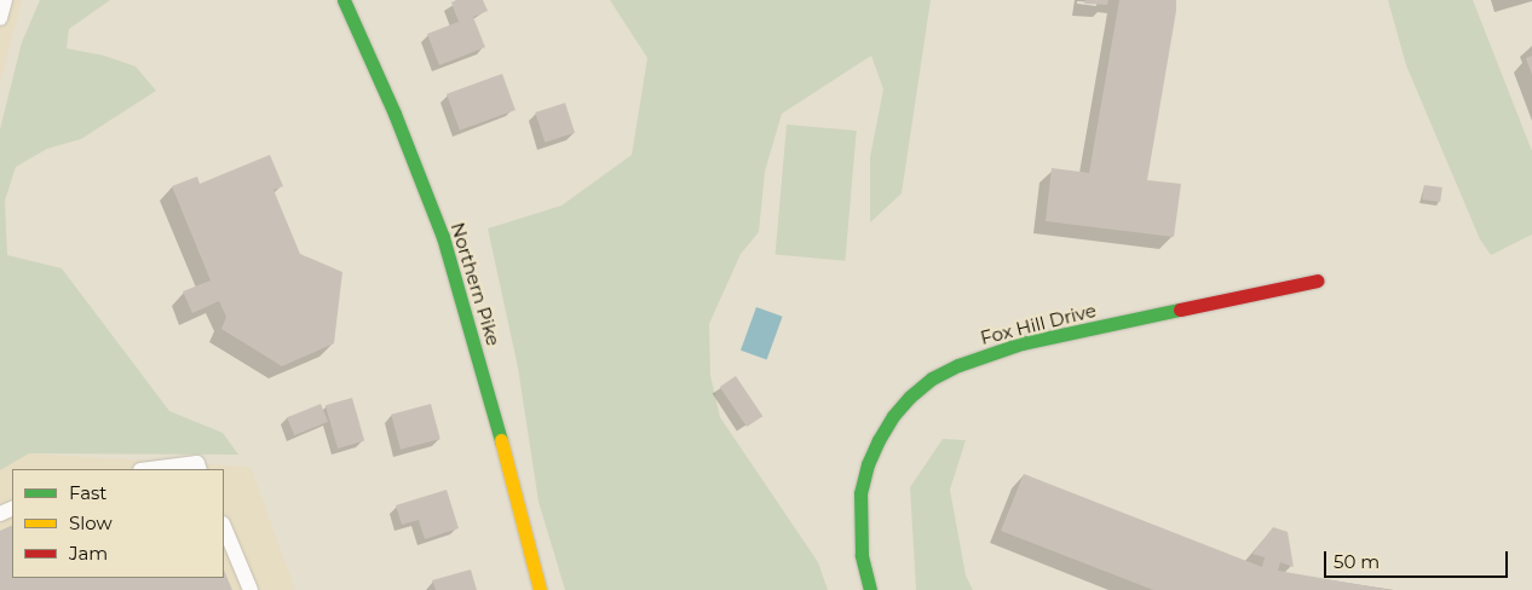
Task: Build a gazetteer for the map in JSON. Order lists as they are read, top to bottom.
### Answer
{
  "streets": {
    "street": ["Northern Pike", "Fox Hill Drive"]
  },
  "legend": ["Fast", "Slow", "Jam"],
  "scale_bar": "50 m"
}
